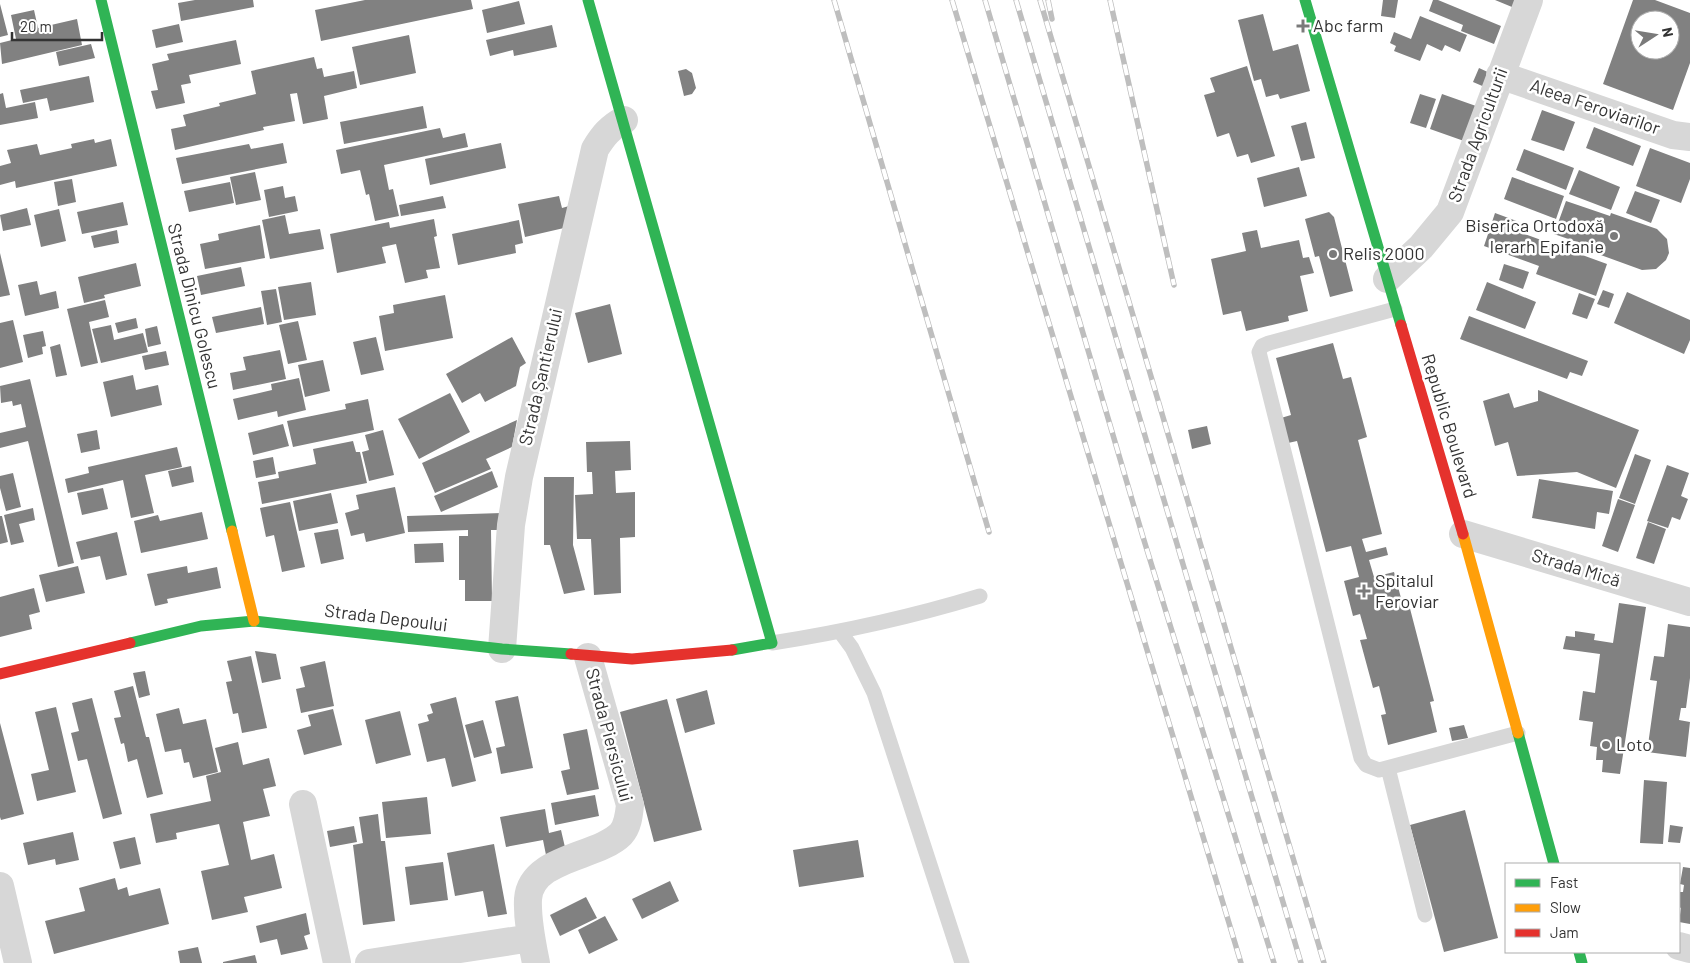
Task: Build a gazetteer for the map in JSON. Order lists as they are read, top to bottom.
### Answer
{
  "streets": {
    "street": [
      "Aleea Feroviarilor",
      "Strada Agriculturii",
      "Strada Dinicu Golescu",
      "Strada Șantierului",
      "Republic Boulevard",
      "Strada Mică",
      "Strada Depoului",
      "Strada Piersicului"
    ]
  },
  "crossings": [
    ["Aleea Feroviarilor", "Strada Agriculturii"],
    ["Strada Agriculturii", "Republic Boulevard"],
    ["Strada Dinicu Golescu", "Strada Depoului"],
    ["Strada Șantierului", "Strada Depoului"],
    ["Republic Boulevard", "Strada Mică"],
    ["Strada Depoului", "Strada Piersicului"]
  ],
  "places": {
    "health": ["Abc farm", "Spitalul Feroviar"],
    "other": ["Biserica Ortodoxă Ierarh Epifanie", "Relis 2000", "Loto"]
  },
  "legend": ["Fast", "Slow", "Jam"],
  "scale_bar": "20 m",
  "north": "right"
}
